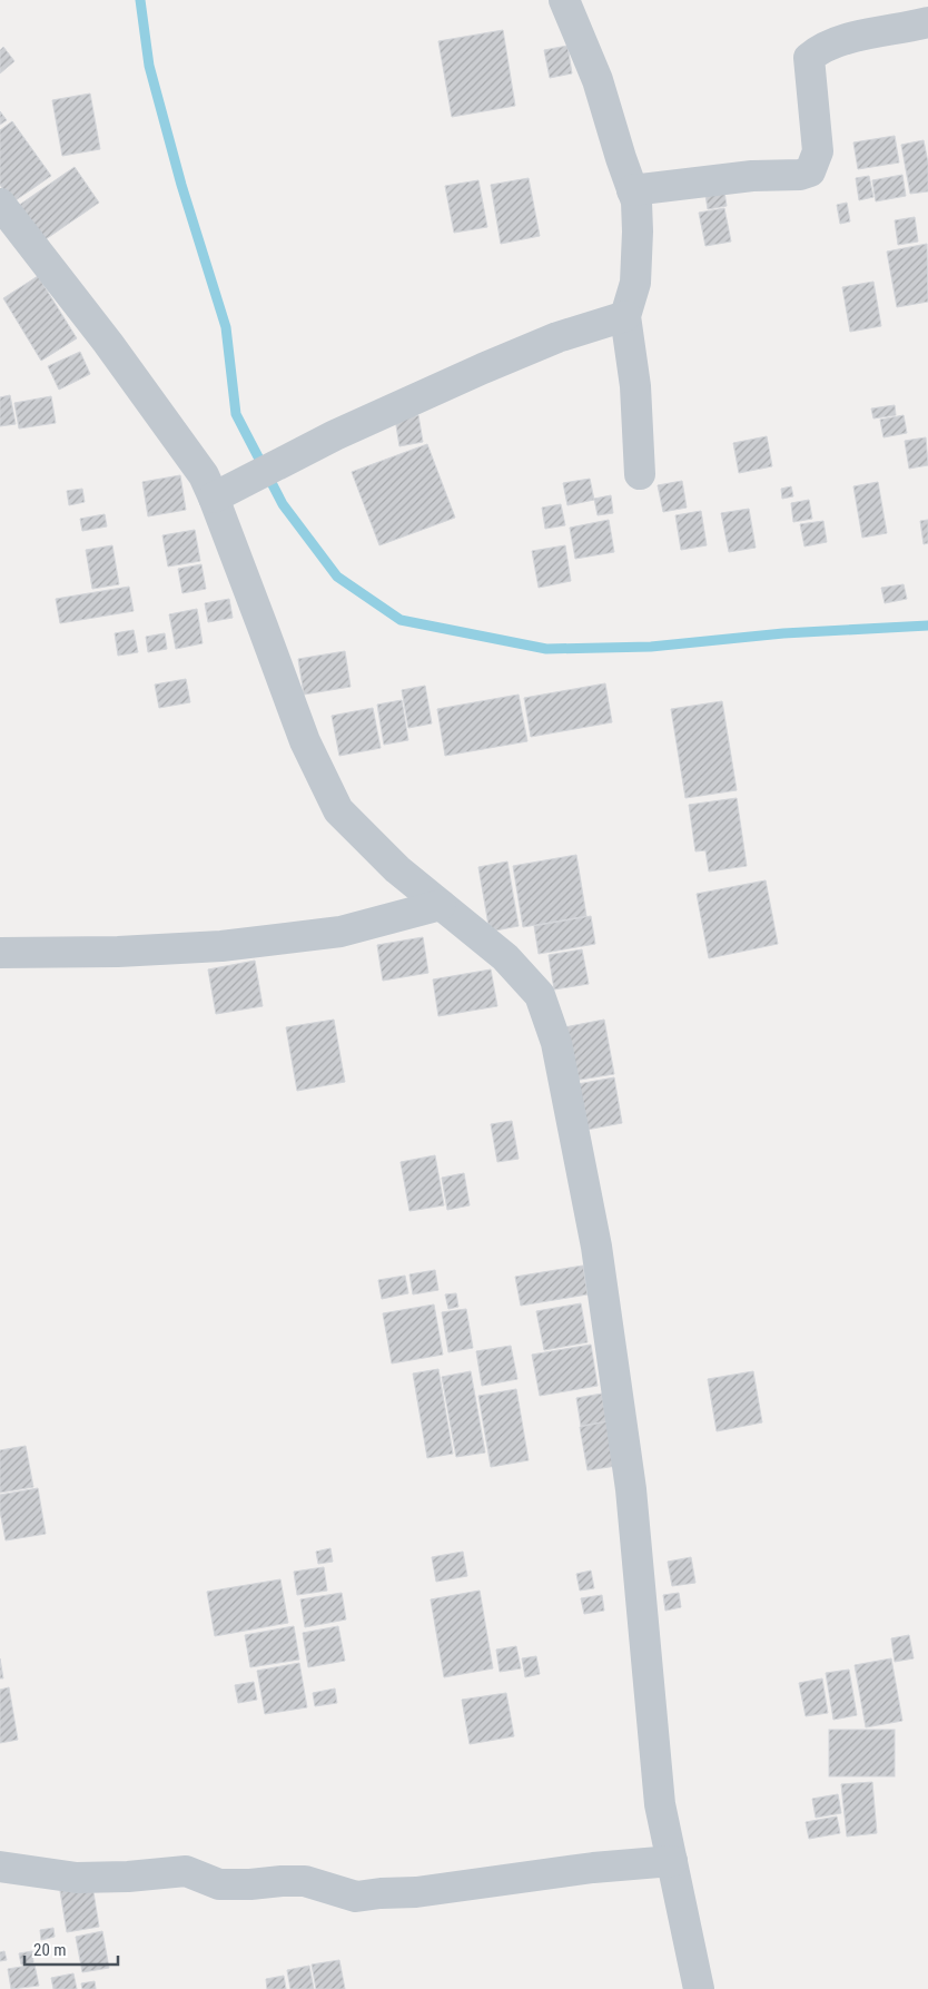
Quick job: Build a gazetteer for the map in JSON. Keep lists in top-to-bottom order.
{
  "scale_bar": "20 m"
}
